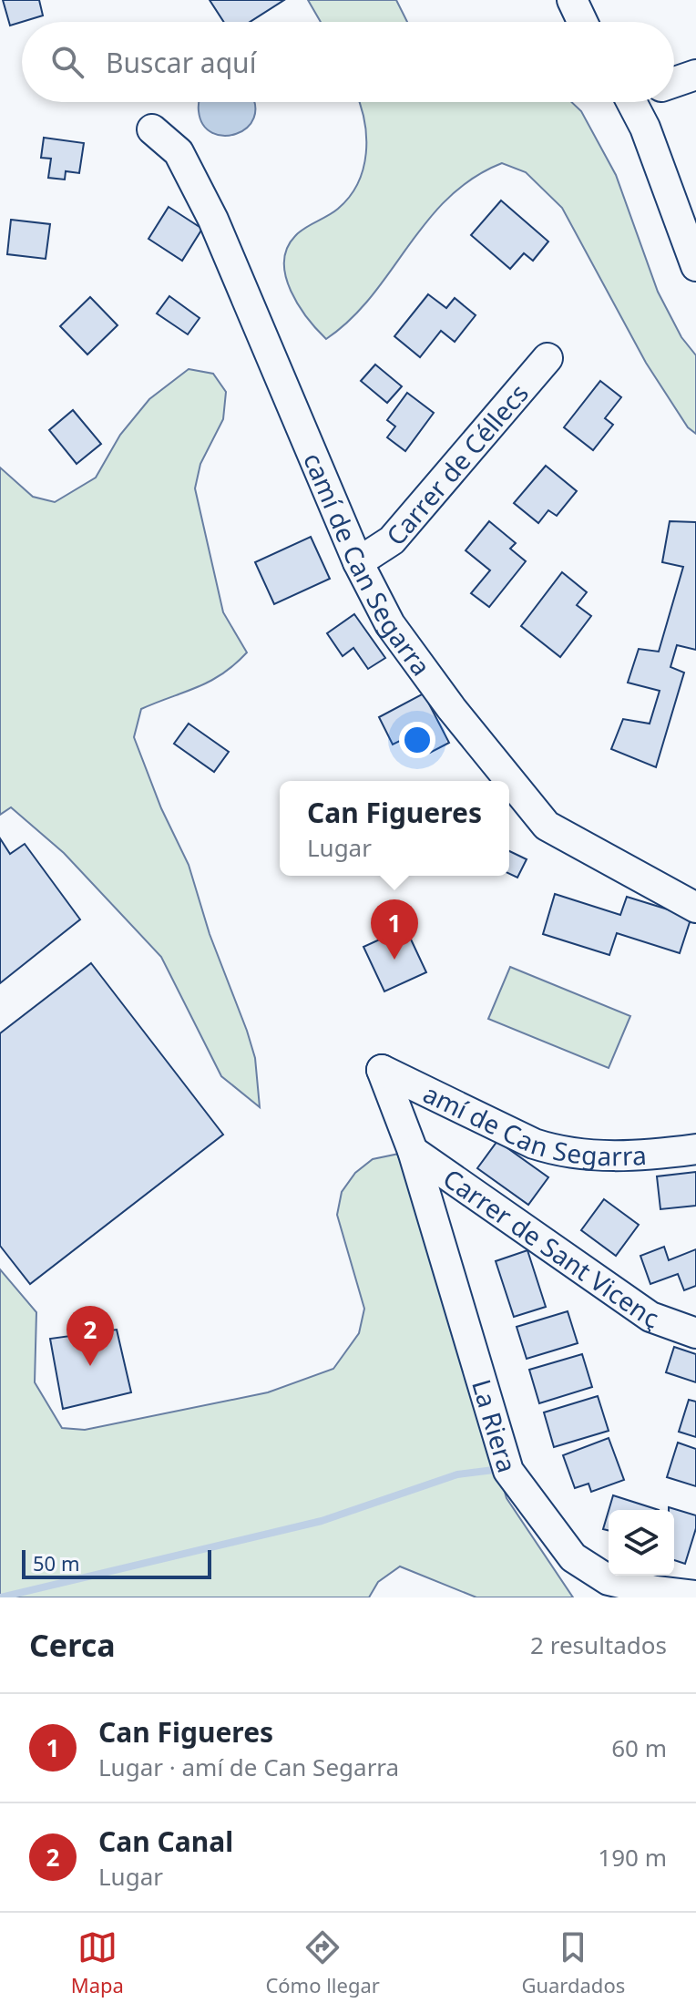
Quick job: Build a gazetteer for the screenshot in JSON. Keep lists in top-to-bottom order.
{
  "streets": {
    "street": [
      "Carrer de Céllecs",
      "camí de Can Segarra",
      "amí de Can Segarra",
      "Carrer de Sant Vicenç",
      "La Riera"
    ]
  },
  "crossings": [
    ["Carrer de Céllecs", "camí de Can Segarra"],
    ["amí de Can Segarra", "La Riera"],
    ["Carrer de Sant Vicenç", "La Riera"]
  ],
  "scale_bar": "50 m",
  "page": {
    "search": "Buscar aquí",
    "popup": ["Can Figueres", "Lugar"],
    "pins": ["1", "2"],
    "scale": "50 m",
    "heading": ["Cerca", "2 resultados"],
    "list": [
      {
        "mark": "1",
        "name": "Can Figueres",
        "note": "Lugar · amí de Can Segarra",
        "value": "60 m"
      },
      {
        "mark": "2",
        "name": "Can Canal",
        "note": "Lugar",
        "value": "190 m"
      }
    ],
    "nav": ["Mapa", "Cómo llegar", "Guardados"]
  }
}
